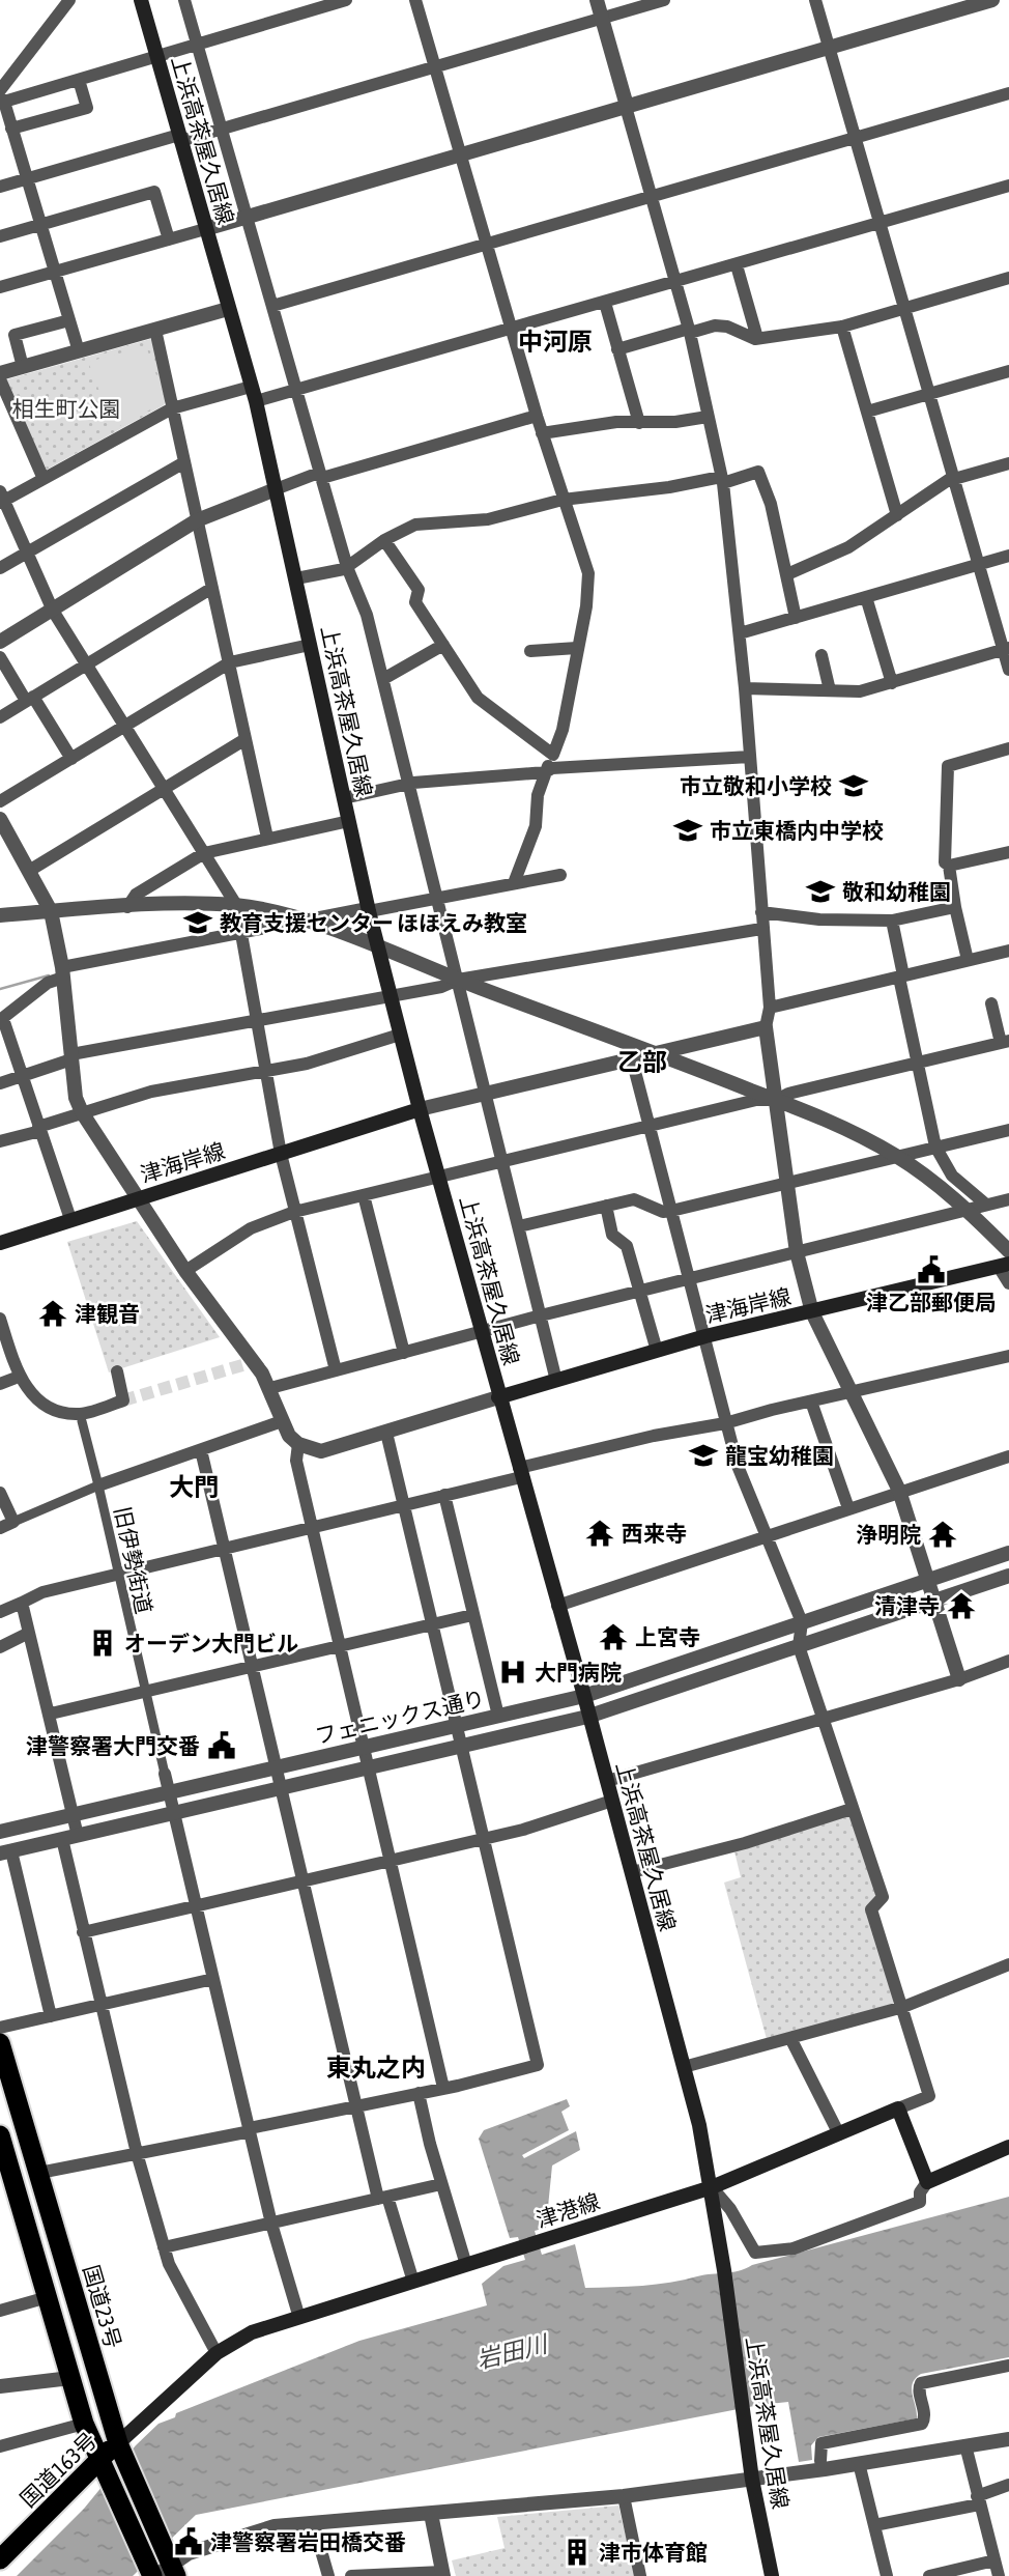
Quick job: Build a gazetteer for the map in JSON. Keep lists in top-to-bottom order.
{
  "streets": {
    "highway": ["国道23号", "国道163号"],
    "main road": ["上浜高茶屋久居線", "津海岸線", "津港線"],
    "street": ["旧伊勢街道", "フェニックス通り"]
  },
  "crossings": [
    ["上浜高茶屋久居線", "津海岸線"],
    ["上浜高茶屋久居線", "フェニックス通り"],
    ["上浜高茶屋久居線", "津港線"],
    ["津港線", "国道23号"],
    ["津港線", "国道163号"],
    ["国道23号", "国道163号"]
  ],
  "districts": [
    "中河原",
    "乙部",
    "大門",
    "東丸之内"
  ],
  "water": ["岩田川"],
  "parks": ["相生町公園"],
  "places": {
    "school or university": [
      "市立敬和小学校",
      "市立東橋内中学校",
      "敬和幼稚園",
      "教育支援センター ほほえみ教室",
      "龍宝幼稚園"
    ],
    "public building": ["津乙部郵便局", "津警察署大門交番", "津警察署岩田橋交番"],
    "temple": [
      "津観音",
      "西来寺",
      "浄明院",
      "清津寺",
      "上宮寺"
    ],
    "building": ["オーデン大門ビル", "津市体育館"],
    "hospital": ["大門病院"]
  }
}
